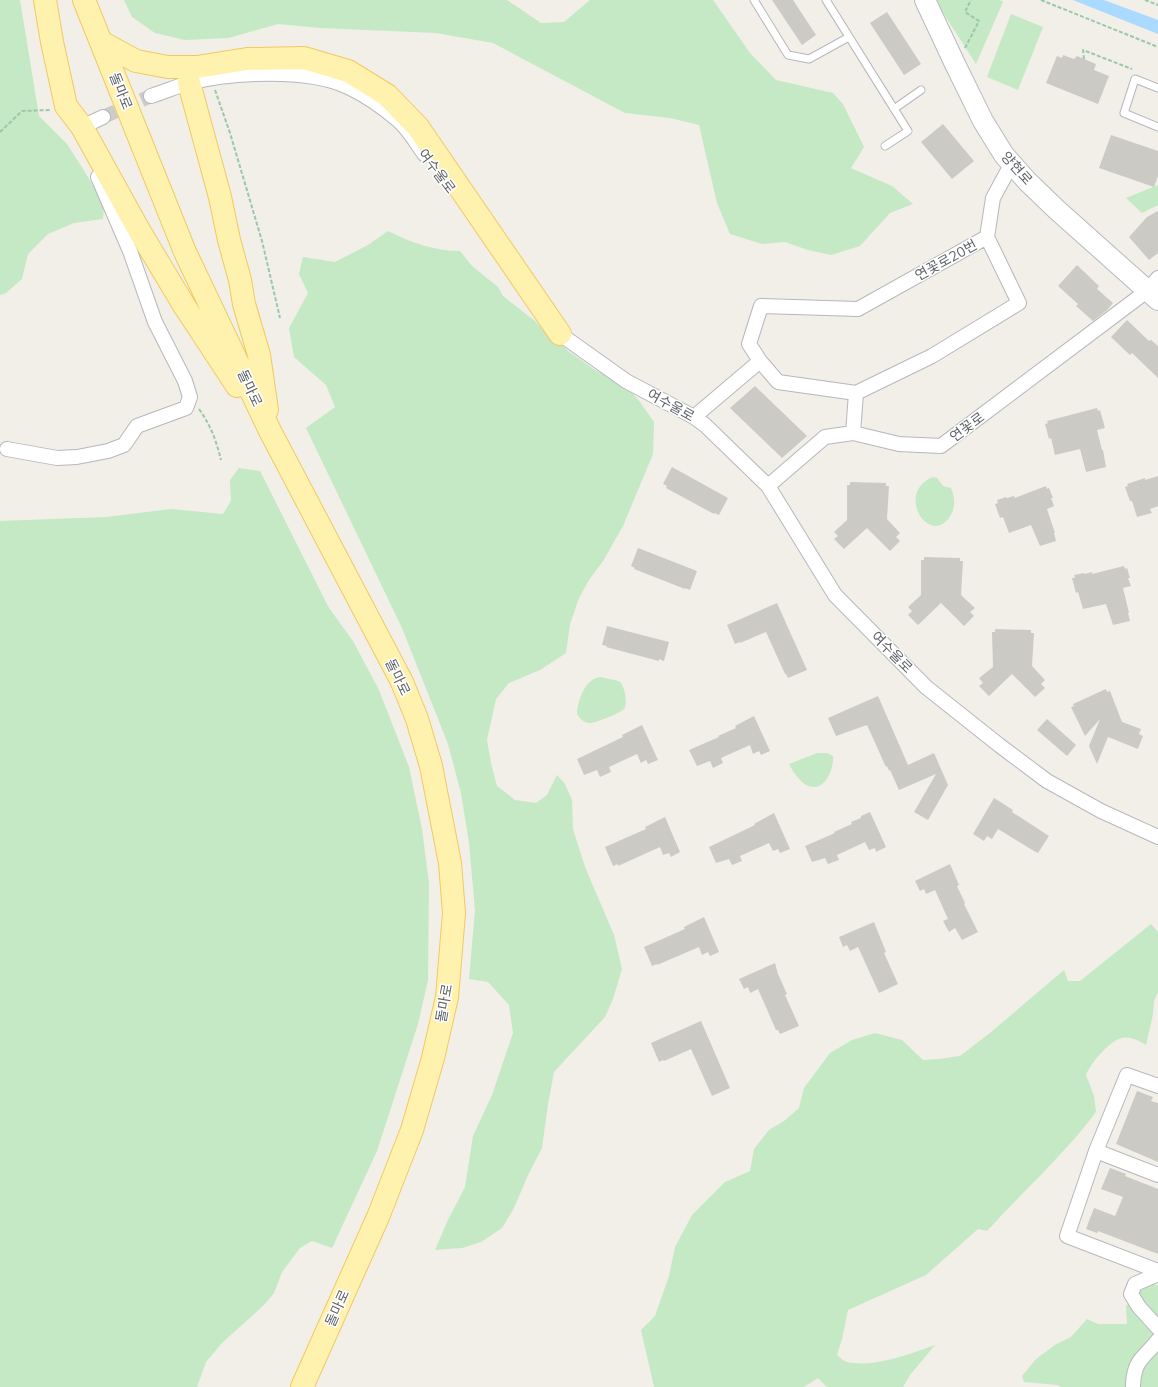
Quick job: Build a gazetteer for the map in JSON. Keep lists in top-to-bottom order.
{
  "streets": {
    "main road": ["돌마로", "양현로"],
    "street": ["여수울로", "연꽃로20번", "연꽃로"]
  },
  "crossings": [
    ["양현로", "연꽃로"],
    ["여수울로", "연꽃로"]
  ]
}
